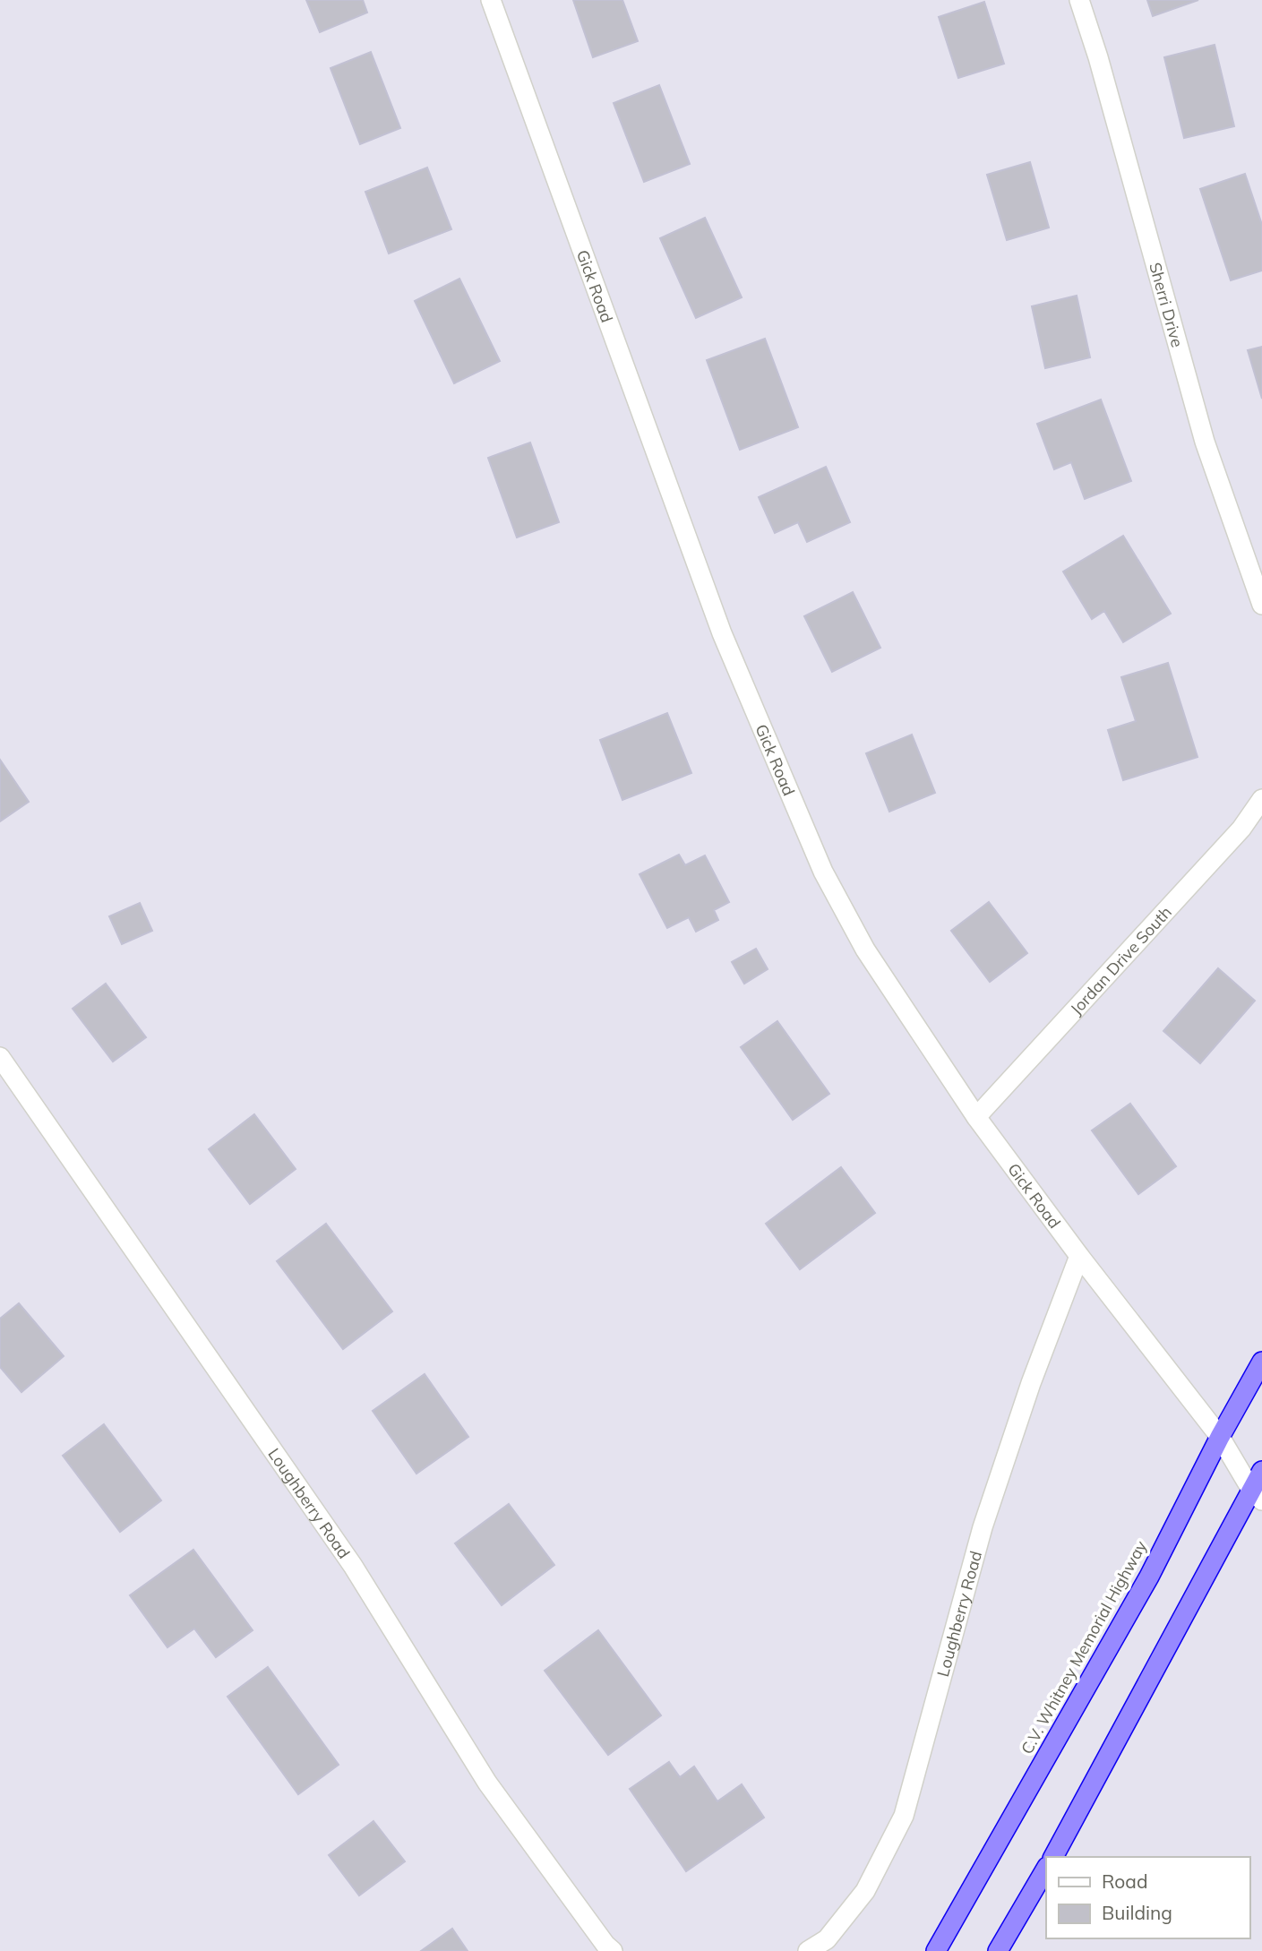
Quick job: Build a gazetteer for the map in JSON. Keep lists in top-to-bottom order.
{
  "streets": {
    "highway": ["C.V. Whitney Memorial Highway"],
    "street": [
      "Gick Road",
      "Sherri Drive",
      "Jordan Drive South",
      "Loughberry Road"
    ]
  },
  "crossings": [
    ["Gick Road", "Jordan Drive South"],
    ["Gick Road", "Loughberry Road"],
    ["Gick Road", "C.V. Whitney Memorial Highway"]
  ],
  "legend": ["Road", "Building"]
}
